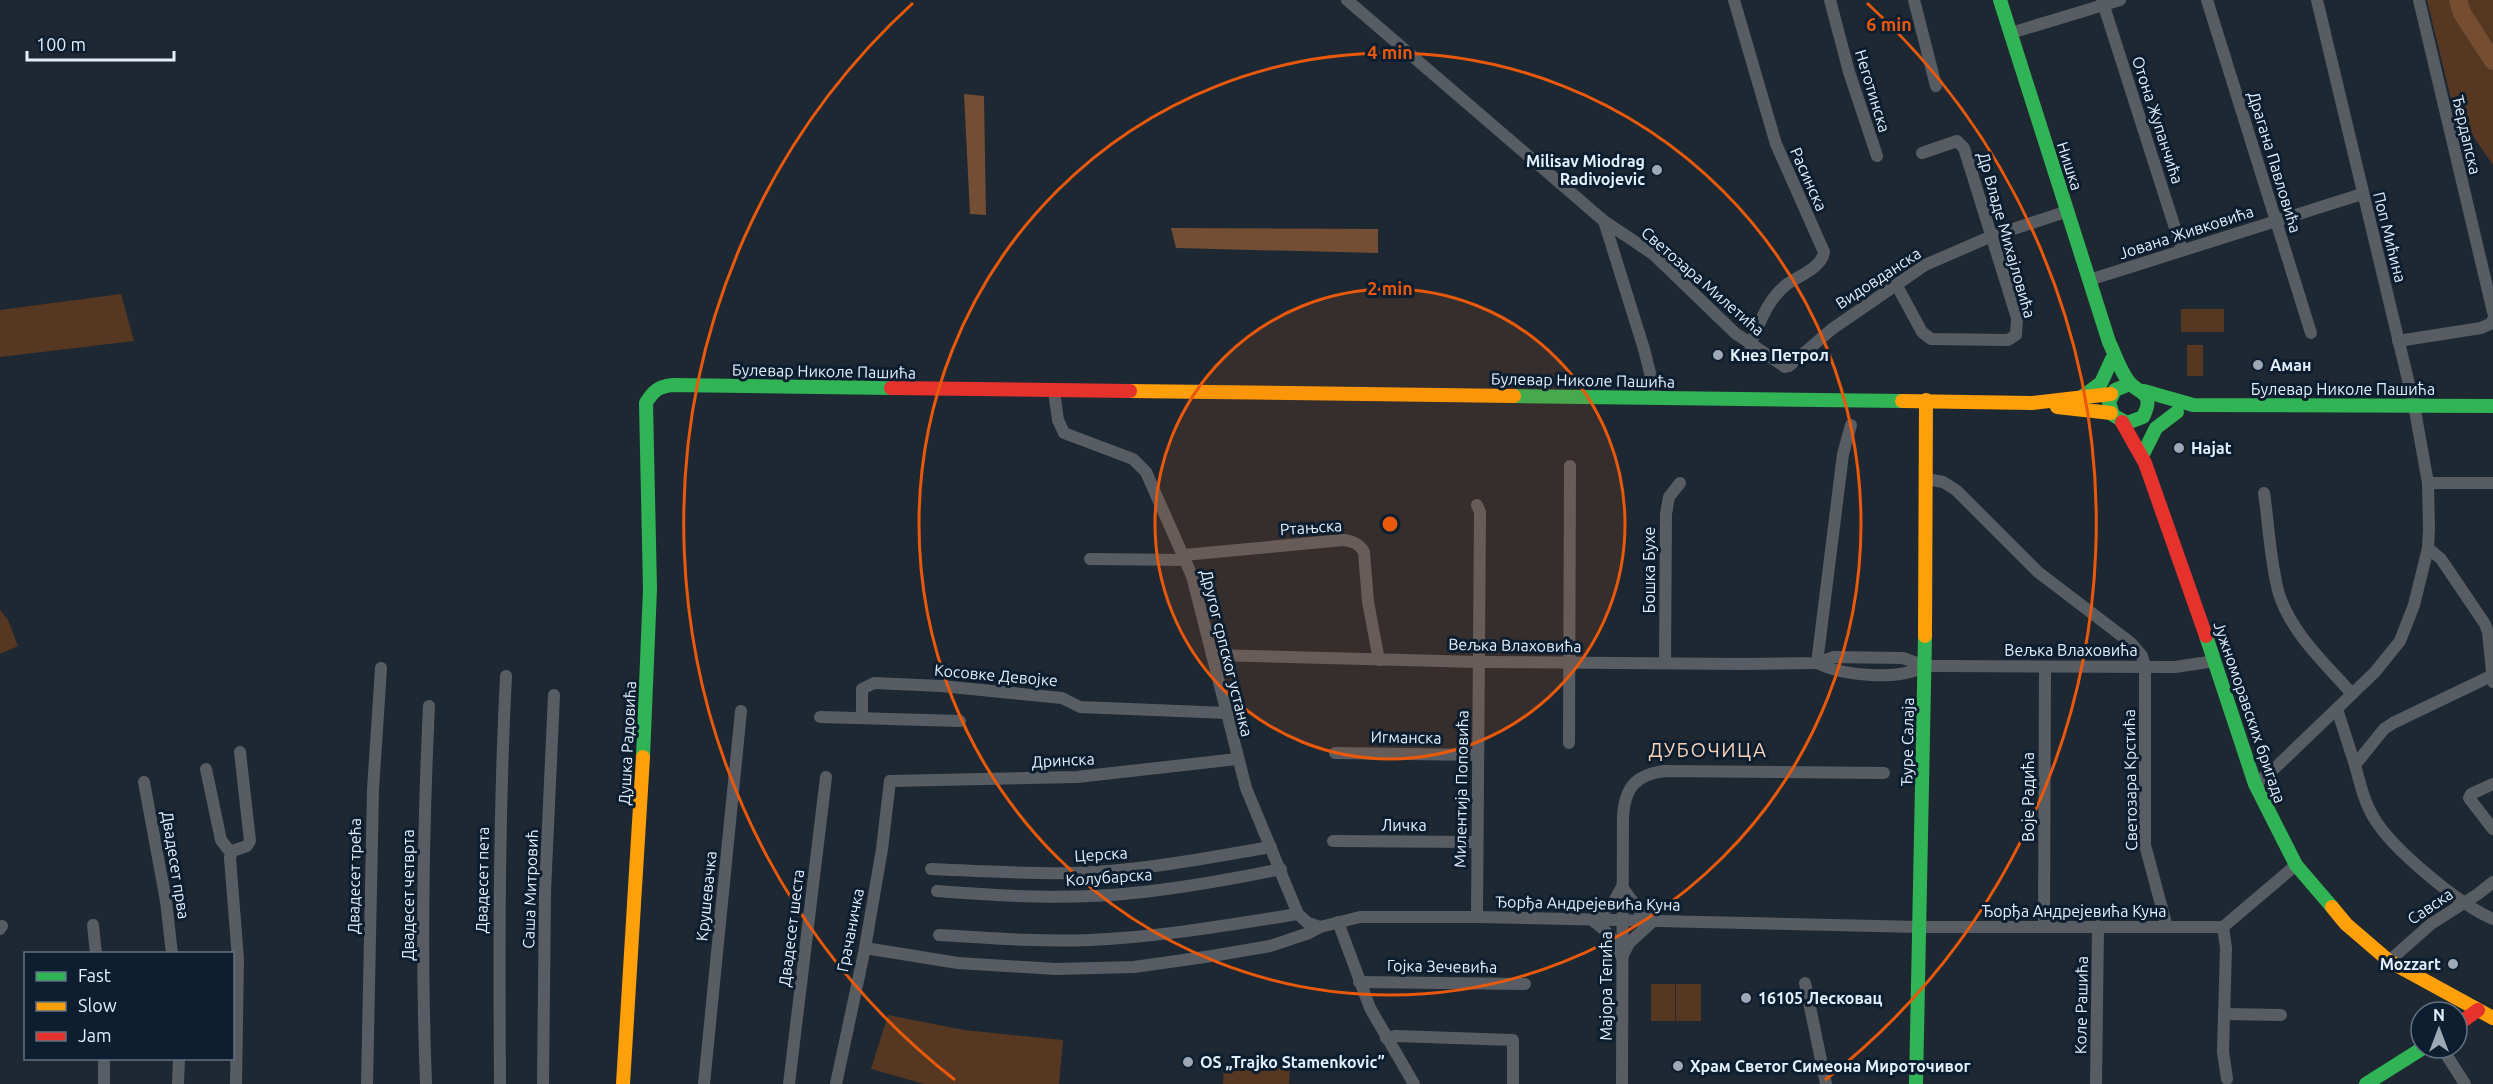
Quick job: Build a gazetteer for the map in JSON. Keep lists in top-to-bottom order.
{
  "streets": {
    "street": [
      "Неготинска",
      "Отона Жупанчића",
      "Ђердапска",
      "Драгана Павловића",
      "Нишка",
      "Расинска",
      "Јована Живковића",
      "Др Владе Михајловића",
      "Поп Мићина",
      "Видовданска",
      "Светозара Милетића",
      "Булевар Николе Пашића",
      "Ртањска",
      "Бошка Бухе",
      "Вељка Влаховића",
      "Другог српског устанка",
      "Косовке Девојке",
      "Јужноморавских бригада",
      "Игманска",
      "Ђуре Салаја",
      "Душка Радовића",
      "Дринска",
      "Светозара Крстића",
      "Милентија Поповића",
      "Воје Радића",
      "Личка",
      "Церска",
      "Двадесет прва",
      "Двадесет трећа",
      "Колубарска",
      "Двадесет пета",
      "Саша Митровић",
      "Двадесет четврта",
      "Крушевачка",
      "Ђорђа Андрејевића Куна",
      "Савска",
      "Двадесет шеста",
      "Грачаничка",
      "Гојка Зечевића",
      "Мајора Тепића",
      "Коле Рашића"
    ]
  },
  "crossings": [
    ["Отона Жупанчића", "Јована Живковића"],
    ["Драгана Павловића", "Јована Живковића"],
    ["Нишка", "Јована Живковића"],
    ["Нишка", "Видовданска"],
    ["Расинска", "Светозара Милетића"],
    ["Јована Живковића", "Поп Мићина"],
    ["Др Владе Михајловића", "Видовданска"],
    ["Поп Мићина", "Булевар Николе Пашића"],
    ["Поп Мићина", "Јужноморавских бригада"],
    ["Видовданска", "Светозара Милетића"],
    ["Булевар Николе Пашића", "Другог српског устанка"],
    ["Булевар Николе Пашића", "Јужноморавских бригада"],
    ["Булевар Николе Пашића", "Ђуре Салаја"],
    ["Булевар Николе Пашића", "Душка Радовића"],
    ["Ртањска", "Вељка Влаховића"],
    ["Ртањска", "Другог српског устанка"],
    ["Бошка Бухе", "Вељка Влаховића"],
    ["Вељка Влаховића", "Другог српског устанка"],
    ["Вељка Влаховића", "Јужноморавских бригада"],
    ["Вељка Влаховића", "Ђуре Салаја"],
    ["Вељка Влаховића", "Светозара Крстића"],
    ["Вељка Влаховића", "Милентија Поповића"],
    ["Вељка Влаховића", "Воје Радића"],
    ["Другог српског устанка", "Косовке Девојке"],
    ["Другог српског устанка", "Дринска"],
    ["Другог српског устанка", "Церска"],
    ["Другог српског устанка", "Колубарска"],
    ["Јужноморавских бригада", "Савска"],
    ["Игманска", "Милентија Поповића"],
    ["Ђуре Салаја", "Ђорђа Андрејевића Куна"],
    ["Дринска", "Грачаничка"],
    ["Светозара Крстића", "Ђорђа Андрејевића Куна"],
    ["Милентија Поповића", "Личка"],
    ["Милентија Поповића", "Ђорђа Андрејевића Куна"],
    ["Воје Радића", "Ђорђа Андрејевића Куна"],
    ["Ђорђа Андрејевића Куна", "Грачаничка"],
    ["Ђорђа Андрејевића Куна", "Мајора Тепића"],
    ["Ђорђа Андрејевића Куна", "Коле Рашића"]
  ],
  "districts": ["ДУБОЧИЦА"],
  "places": [
    "Milisav Miodrag Radivojevic",
    "Кнез Петрол",
    "Аман",
    "Hajat",
    "Mozzart",
    "16105 Лесковац",
    "OS „Trajko Stamenkovic”",
    "Храм Светог Симеона Мироточивог"
  ],
  "legend": ["Fast", "Slow", "Jam"],
  "scale_bar": "100 m",
  "north": "top",
  "rings": ["6 min", "4 min", "2 min"]
}
